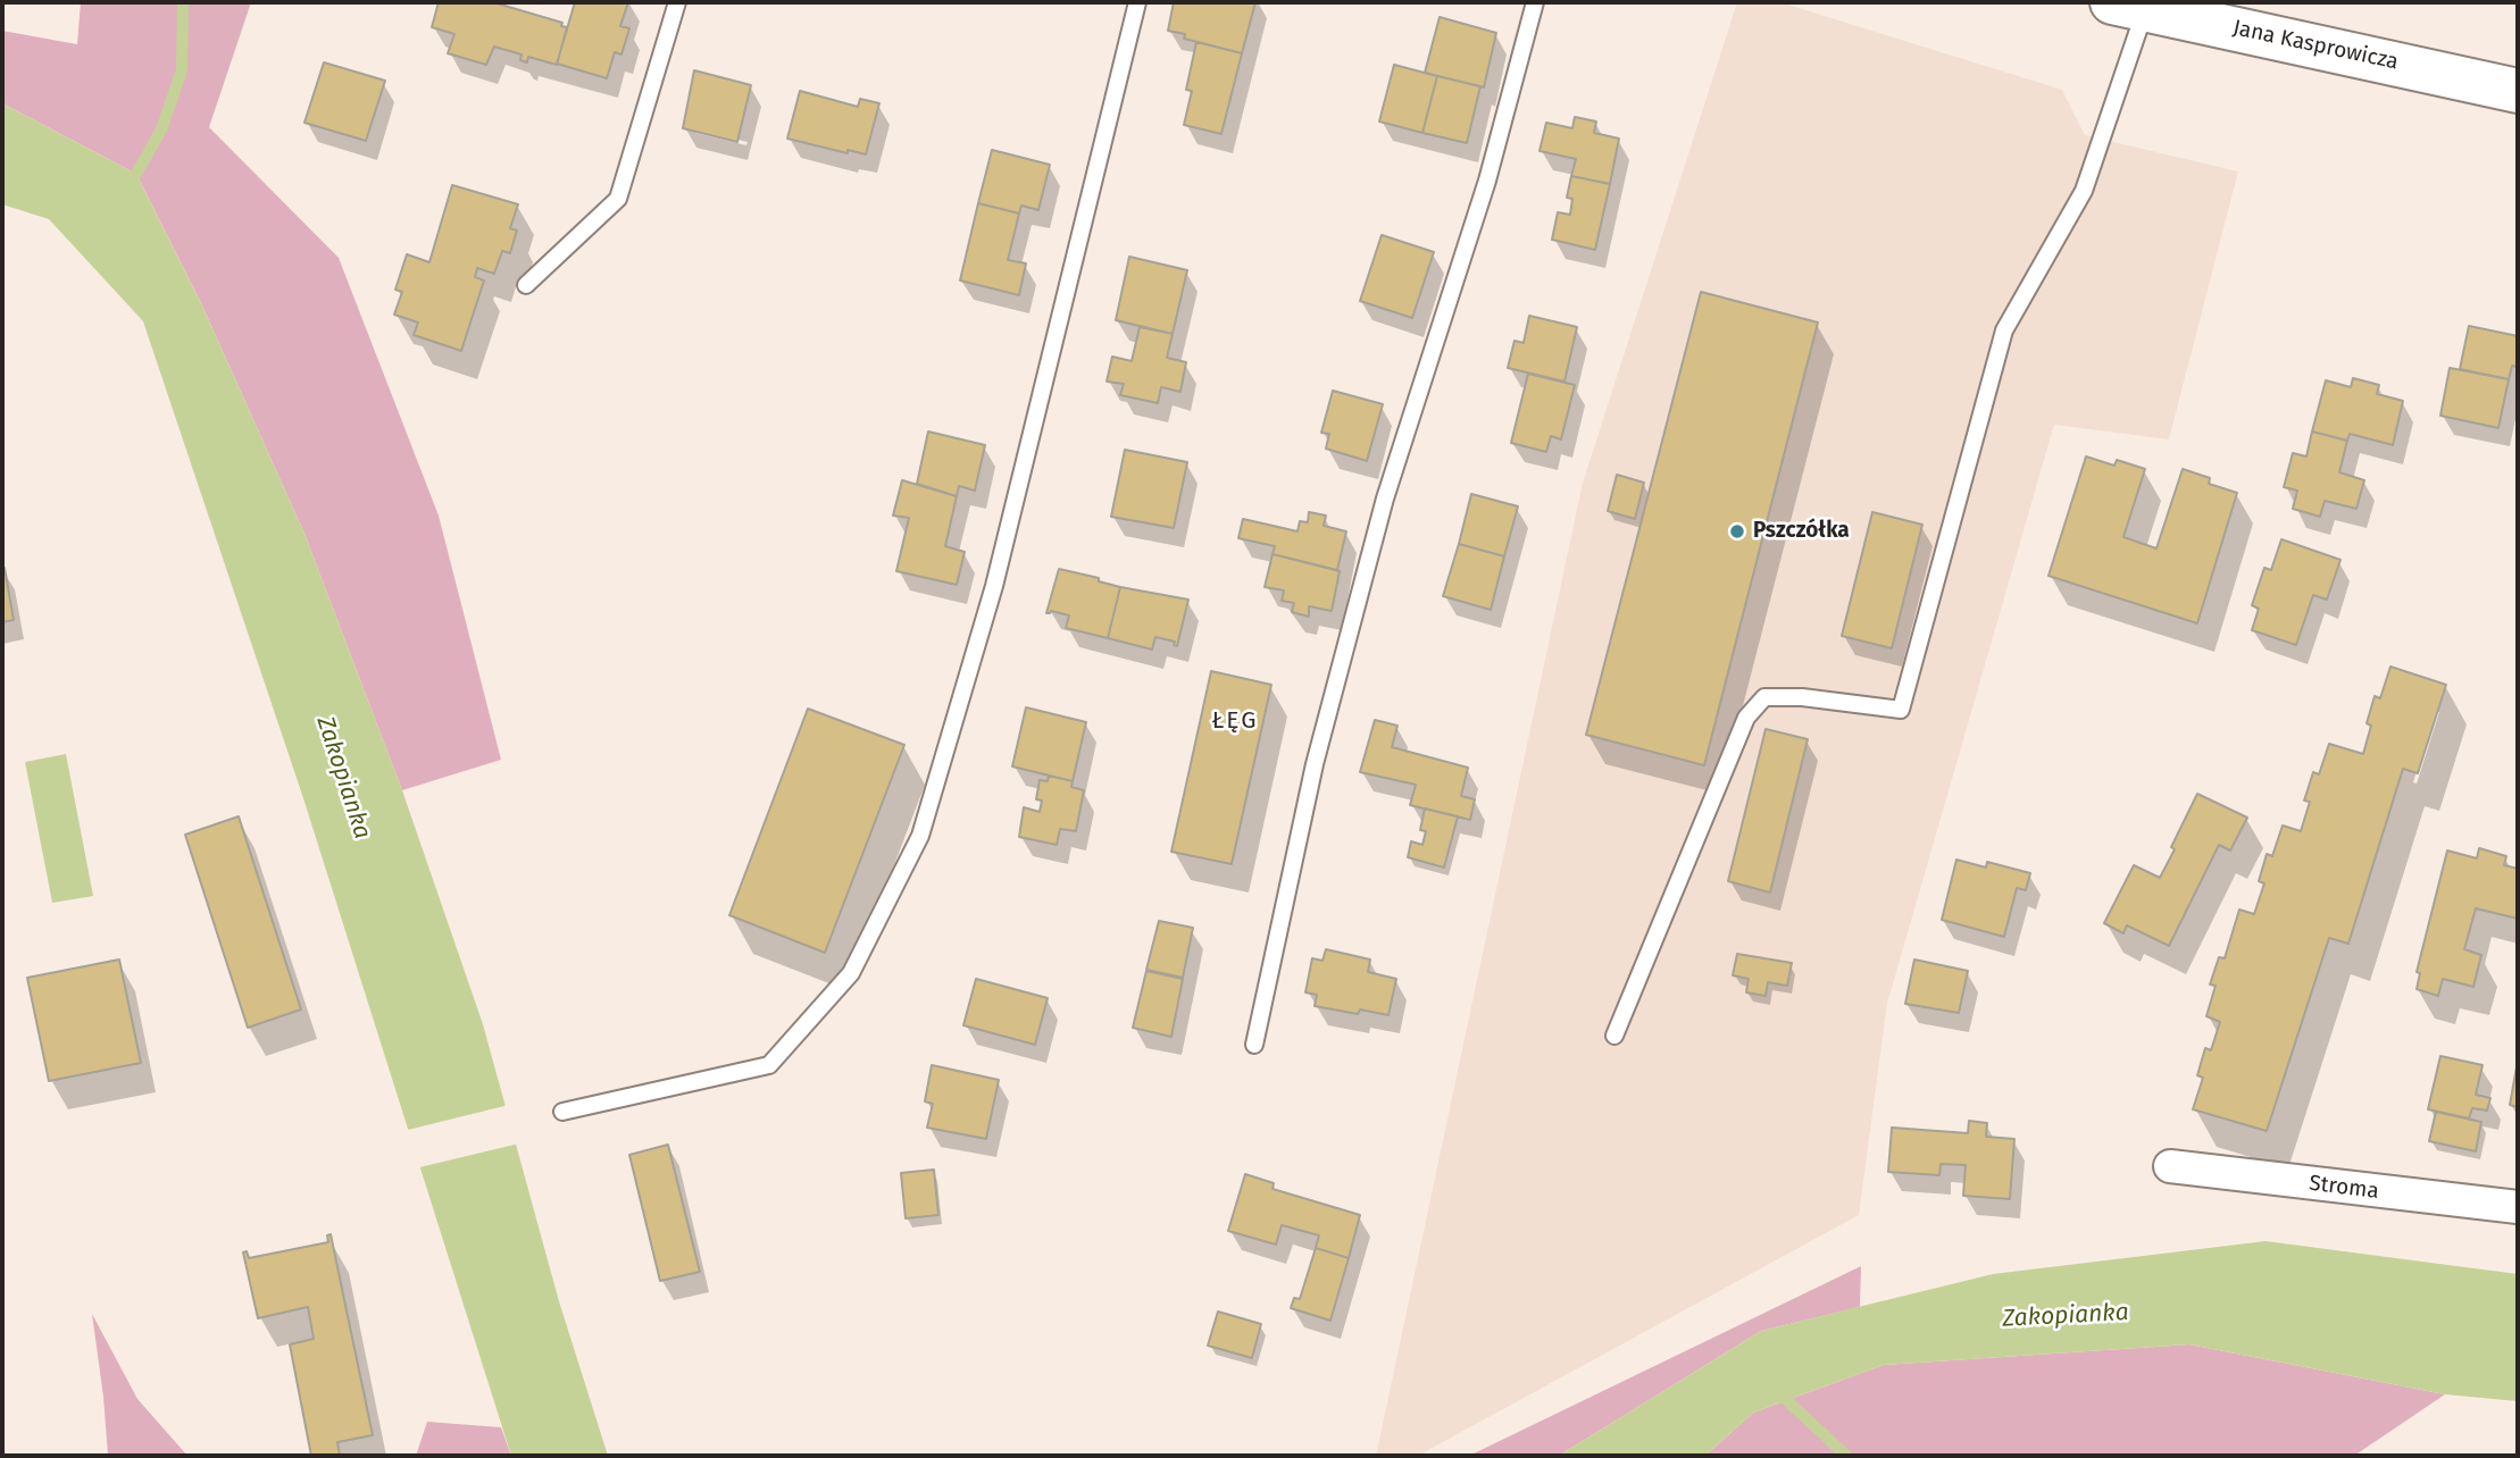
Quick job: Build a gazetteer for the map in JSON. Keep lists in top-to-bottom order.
{
  "streets": {
    "main road": ["Jana Kasprowicza"],
    "street": ["Stroma"]
  },
  "districts": ["ŁĘG"],
  "water": ["Zakopianka"],
  "places": ["Pszczółka"]
}
